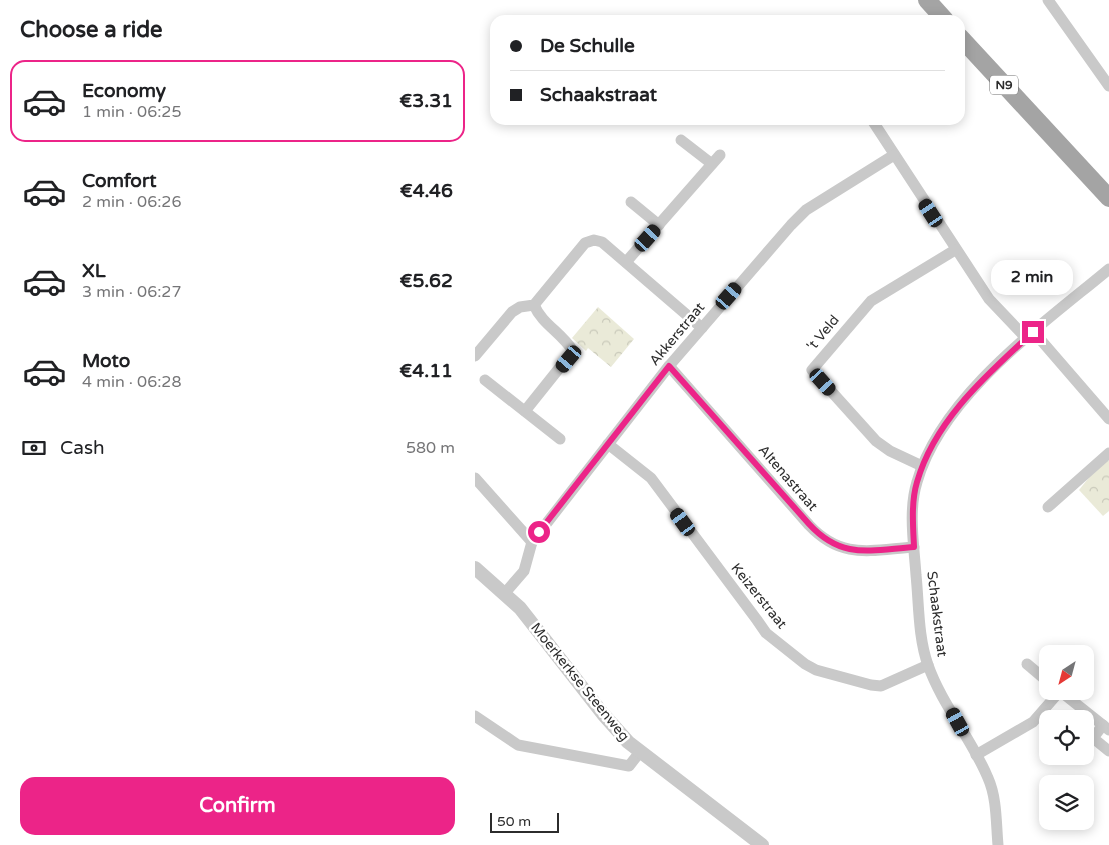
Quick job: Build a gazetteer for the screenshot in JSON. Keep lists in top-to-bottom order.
{
  "streets": {
    "main road": ["N9"],
    "street": [
      "'t Veld",
      "Akkerstraat",
      "Altenastraat",
      "Keizerstraat",
      "Schaakstraat",
      "Moerkerkse Steenweg"
    ]
  },
  "crossings": [
    ["'t Veld", "Schaakstraat"],
    ["Akkerstraat", "Altenastraat"],
    ["Akkerstraat", "Keizerstraat"],
    ["Altenastraat", "Schaakstraat"],
    ["Keizerstraat", "Schaakstraat"]
  ],
  "scale_bar": "50 m",
  "north": "bottom left",
  "page": {
    "heading": "Choose a ride",
    "banner": ["De Schulle", "Schaakstraat"],
    "list": [
      {
        "name": "Economy",
        "note": "1 min · 06:25",
        "value": "€3.31"
      },
      {
        "name": "Comfort",
        "note": "2 min · 06:26",
        "value": "€4.46"
      },
      {
        "name": "XL",
        "note": "3 min · 06:27",
        "value": "€5.62"
      },
      {
        "name": "Moto",
        "note": "4 min · 06:28",
        "value": "€4.11"
      }
    ],
    "bubble": "2 min",
    "pay": ["Cash", "580 m"],
    "buttons": "Confirm",
    "scale": "50 m"
  }
}
